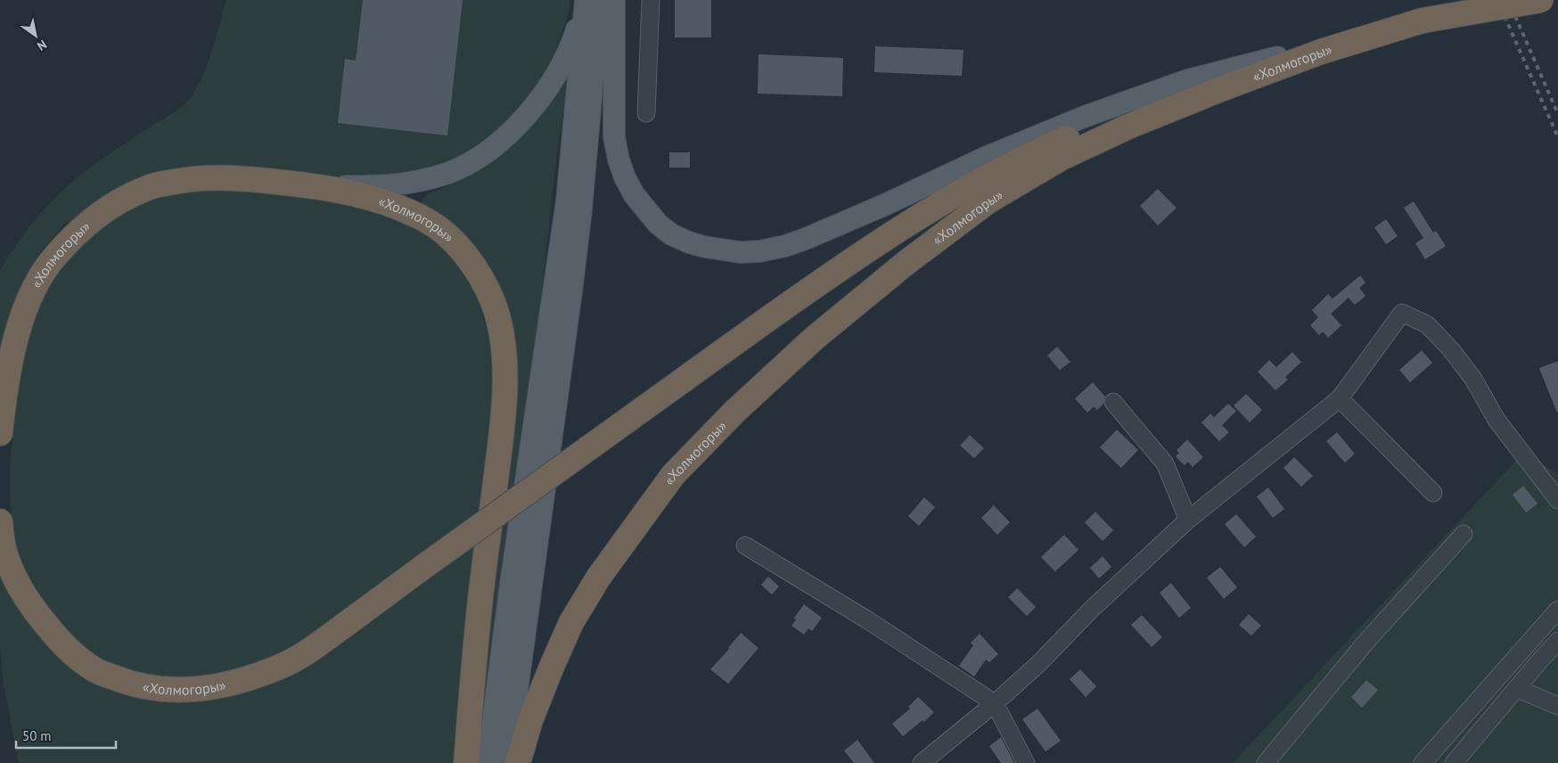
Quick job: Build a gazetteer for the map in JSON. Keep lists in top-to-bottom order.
{
  "streets": {
    "highway": ["«Холмогоры»"]
  },
  "scale_bar": "50 m",
  "north": "bottom right"
}
